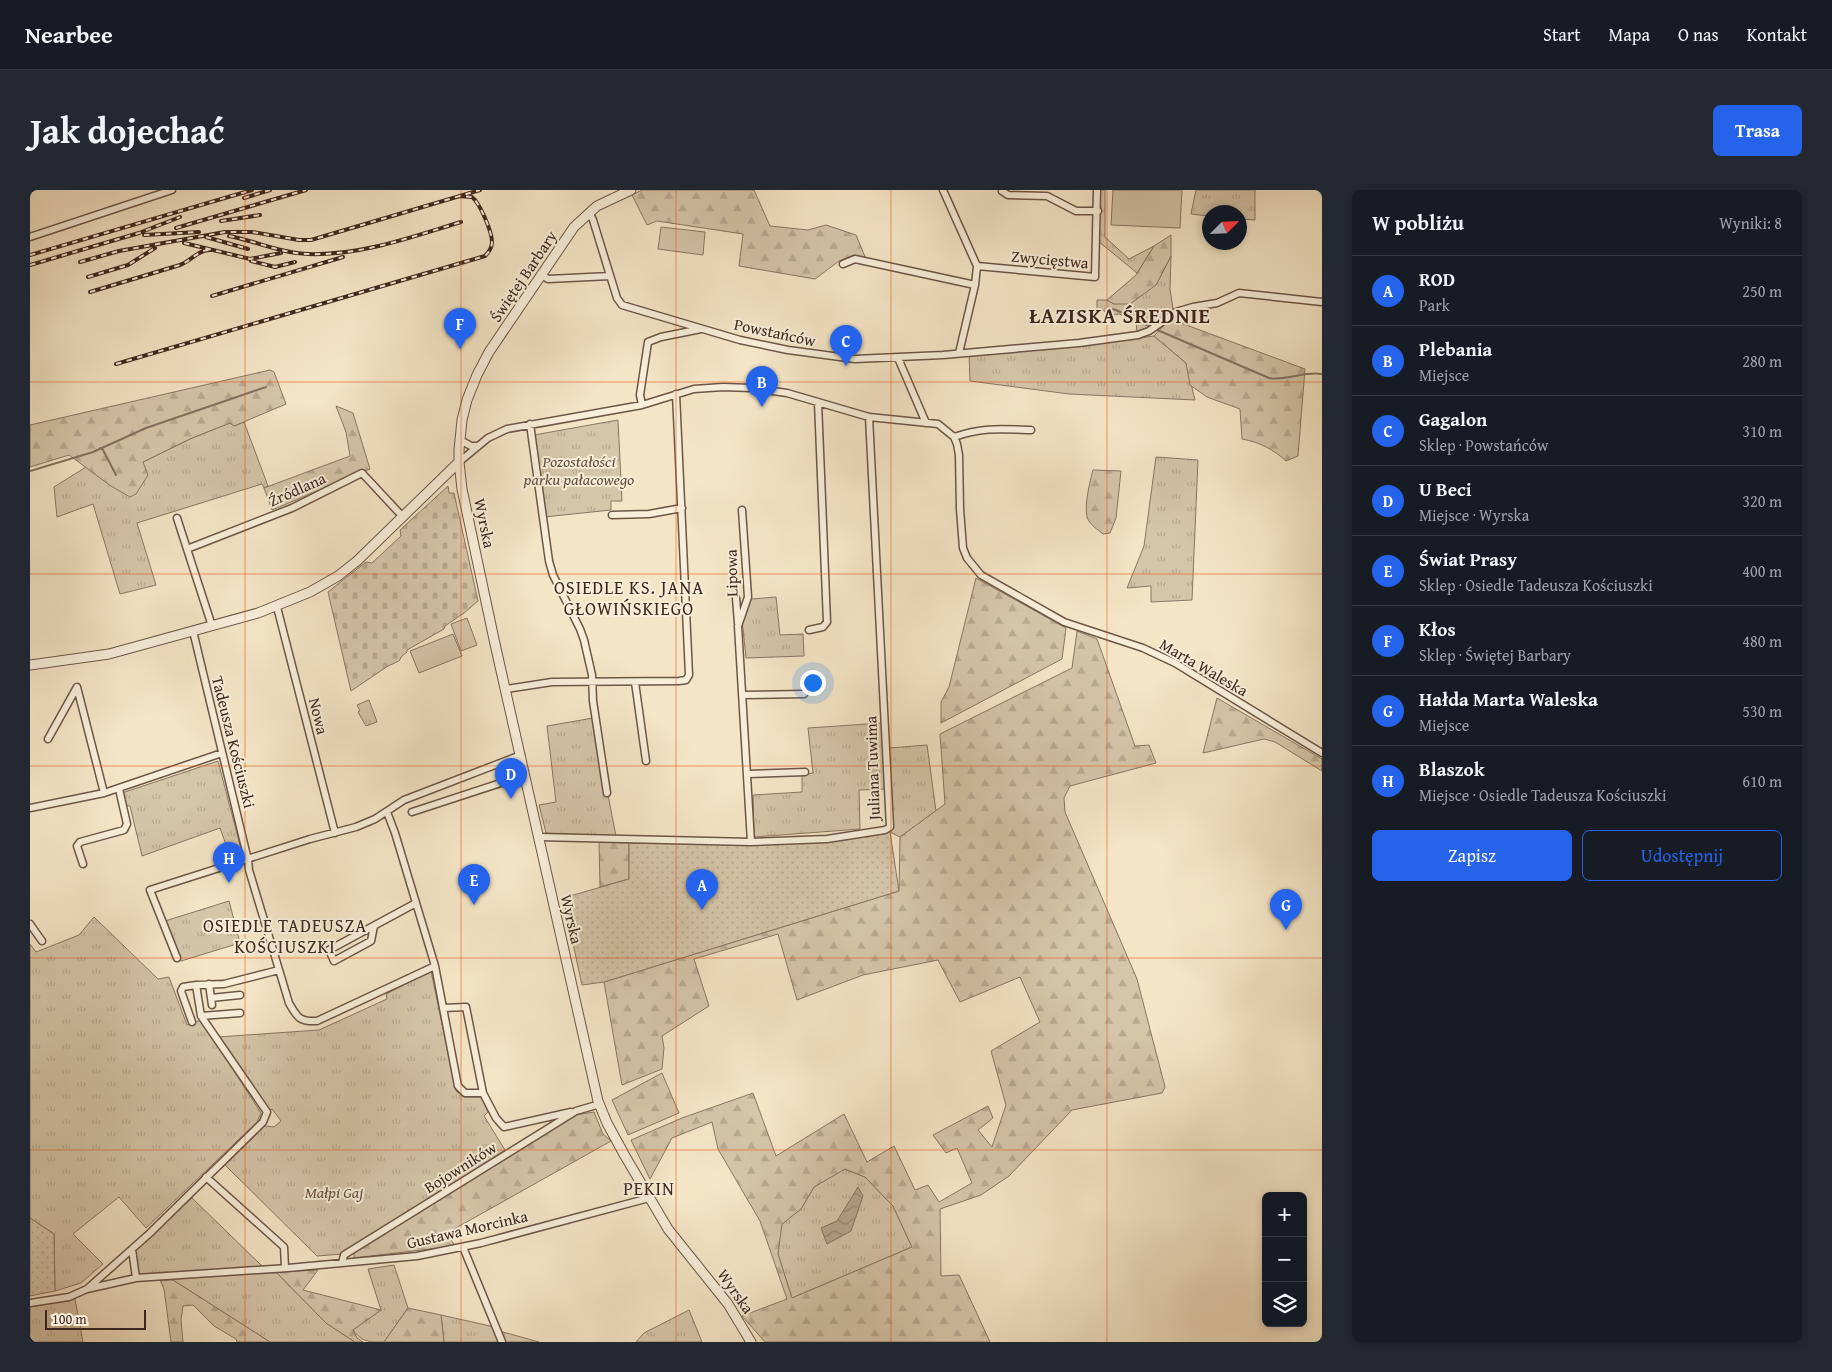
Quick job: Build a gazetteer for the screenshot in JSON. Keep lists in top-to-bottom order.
{
  "streets": {
    "street": [
      "Zwycięstwa",
      "Świętej Barbary",
      "Powstańców",
      "Źródlana",
      "Wyrska",
      "Lipowa",
      "Marta Waleska",
      "Nowa",
      "Tadeusza Kościuszki",
      "Juliana Tuwima",
      "Bojowników",
      "Gustawa Morcinka"
    ]
  },
  "crossings": [
    ["Świętej Barbary", "Powstańców"],
    ["Świętej Barbary", "Wyrska"],
    ["Wyrska", "Juliana Tuwima"],
    ["Wyrska", "Bojowników"],
    ["Wyrska", "Gustawa Morcinka"],
    ["Lipowa", "Juliana Tuwima"],
    ["Bojowników", "Gustawa Morcinka"]
  ],
  "districts": [
    "ŁAZISKA ŚREDNIE",
    "OSIEDLE KS. JANA GŁOWIŃSKIEGO",
    "OSIEDLE TADEUSZA KOŚCIUSZKI",
    "PEKIN"
  ],
  "parks": ["Pozostałości parku pałacowego", "Małpi Gaj"],
  "scale_bar": "100 m",
  "north": "top right",
  "page": {
    "header": "Nearbee",
    "nav": [
      "Start",
      "Mapa",
      "O nas",
      "Kontakt"
    ],
    "title": "Jak dojechać",
    "buttons": [
      "Trasa",
      ["Zapisz", "Udostępnij"]
    ],
    "heading": ["W pobliżu", "Wyniki: 8"],
    "list": [
      {
        "mark": "A",
        "name": "ROD",
        "note": "Park",
        "value": "250 m"
      },
      {
        "mark": "B",
        "name": "Plebania",
        "note": "Miejsce",
        "value": "280 m"
      },
      {
        "mark": "C",
        "name": "Gagalon",
        "note": "Sklep · Powstańców",
        "value": "310 m"
      },
      {
        "mark": "D",
        "name": "U Beci",
        "note": "Miejsce · Wyrska",
        "value": "320 m"
      },
      {
        "mark": "E",
        "name": "Świat Prasy",
        "note": "Sklep · Osiedle Tadeusza Kościuszki",
        "value": "400 m"
      },
      {
        "mark": "F",
        "name": "Kłos",
        "note": "Sklep · Świętej Barbary",
        "value": "480 m"
      },
      {
        "mark": "G",
        "name": "Hałda Marta Waleska",
        "note": "Miejsce",
        "value": "530 m"
      },
      {
        "mark": "H",
        "name": "Blaszok",
        "note": "Miejsce · Osiedle Tadeusza Kościuszki",
        "value": "610 m"
      }
    ],
    "pins": [
      "F",
      "C",
      "B",
      "D",
      "H",
      "E",
      "A",
      "G"
    ],
    "map_buttons": ["+", "−"],
    "scale": "100 m"
  }
}
